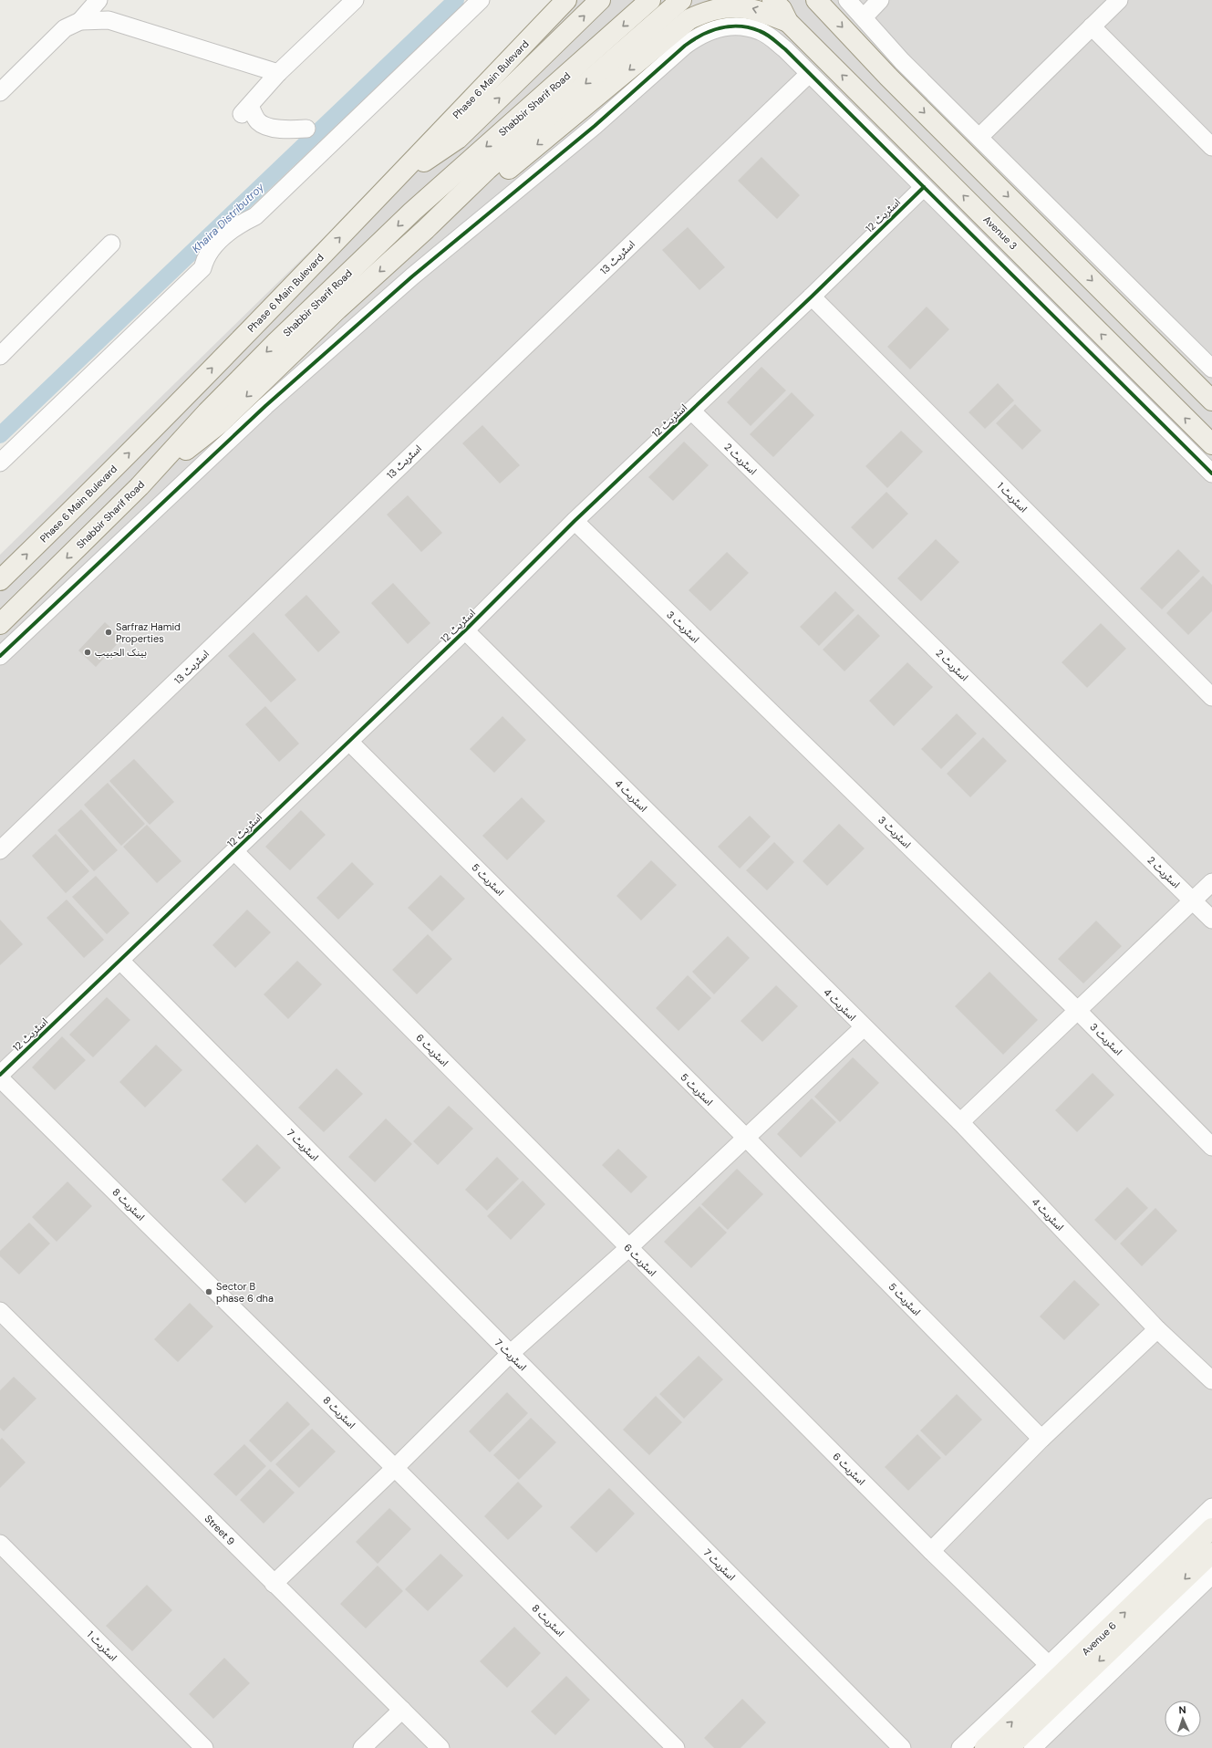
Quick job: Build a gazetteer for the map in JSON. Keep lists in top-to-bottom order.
{
  "streets": {
    "main road": [
      "Phase 6 Main Bulevard",
      "Shabbir Sharif Road",
      "Avenue 3",
      "Avenue 6"
    ],
    "street": [
      "اسٹریٹ 12",
      "اسٹریٹ 13",
      "اسٹریٹ 2",
      "اسٹریٹ 1",
      "اسٹریٹ 3",
      "اسٹریٹ 4",
      "اسٹریٹ 5",
      "اسٹریٹ 6",
      "اسٹریٹ 7",
      "اسٹریٹ 8",
      "Street 9"
    ]
  },
  "crossings": [
    ["اسٹریٹ 12", "اسٹریٹ 2"],
    ["اسٹریٹ 12", "اسٹریٹ 1"],
    ["اسٹریٹ 12", "اسٹریٹ 3"],
    ["اسٹریٹ 12", "اسٹریٹ 4"],
    ["اسٹریٹ 12", "اسٹریٹ 5"],
    ["اسٹریٹ 12", "اسٹریٹ 6"],
    ["اسٹریٹ 12", "اسٹریٹ 7"]
  ],
  "water": ["Khaira Distributroy"],
  "places": ["Sarfraz Hamid Properties", "بينک الحبيب", "Sector B phase 6 dha"],
  "north": "top"
}
